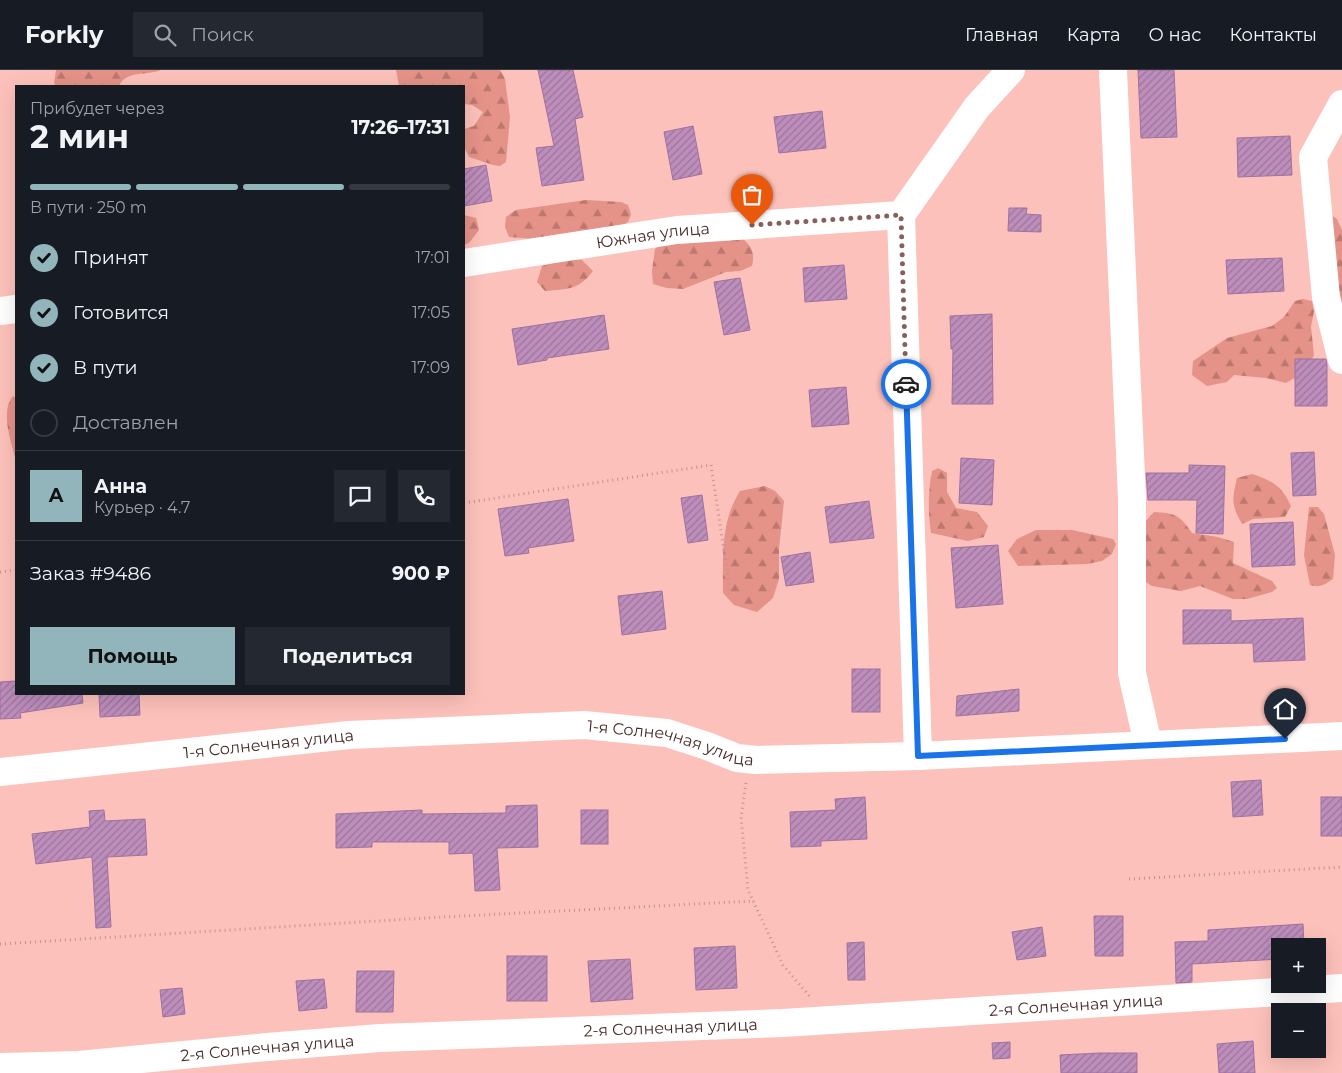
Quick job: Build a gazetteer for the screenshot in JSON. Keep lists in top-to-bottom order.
{
  "streets": {
    "street": ["Южная улица", "1-я Солнечная улица", "2-я Солнечная улица"]
  },
  "page": {
    "header": "Forkly",
    "search": "Поиск",
    "nav": [
      "Главная",
      "Карта",
      "О нас",
      "Контакты"
    ],
    "heading": ["2 мин", "Прибудет через", "17:26–17:31"],
    "panel": [
      "Анна",
      "Курьер · 4.7",
      "Заказ #9486",
      "900 ₽"
    ],
    "bar": "В пути · 250 m",
    "list": [
      ["Принят", "17:01"],
      ["Готовится", "17:05"],
      ["В пути", "17:09"],
      "Доставлен"
    ],
    "round": "А",
    "buttons": ["Помощь", "Поделиться"],
    "map_buttons": ["+", "−"]
  }
}
